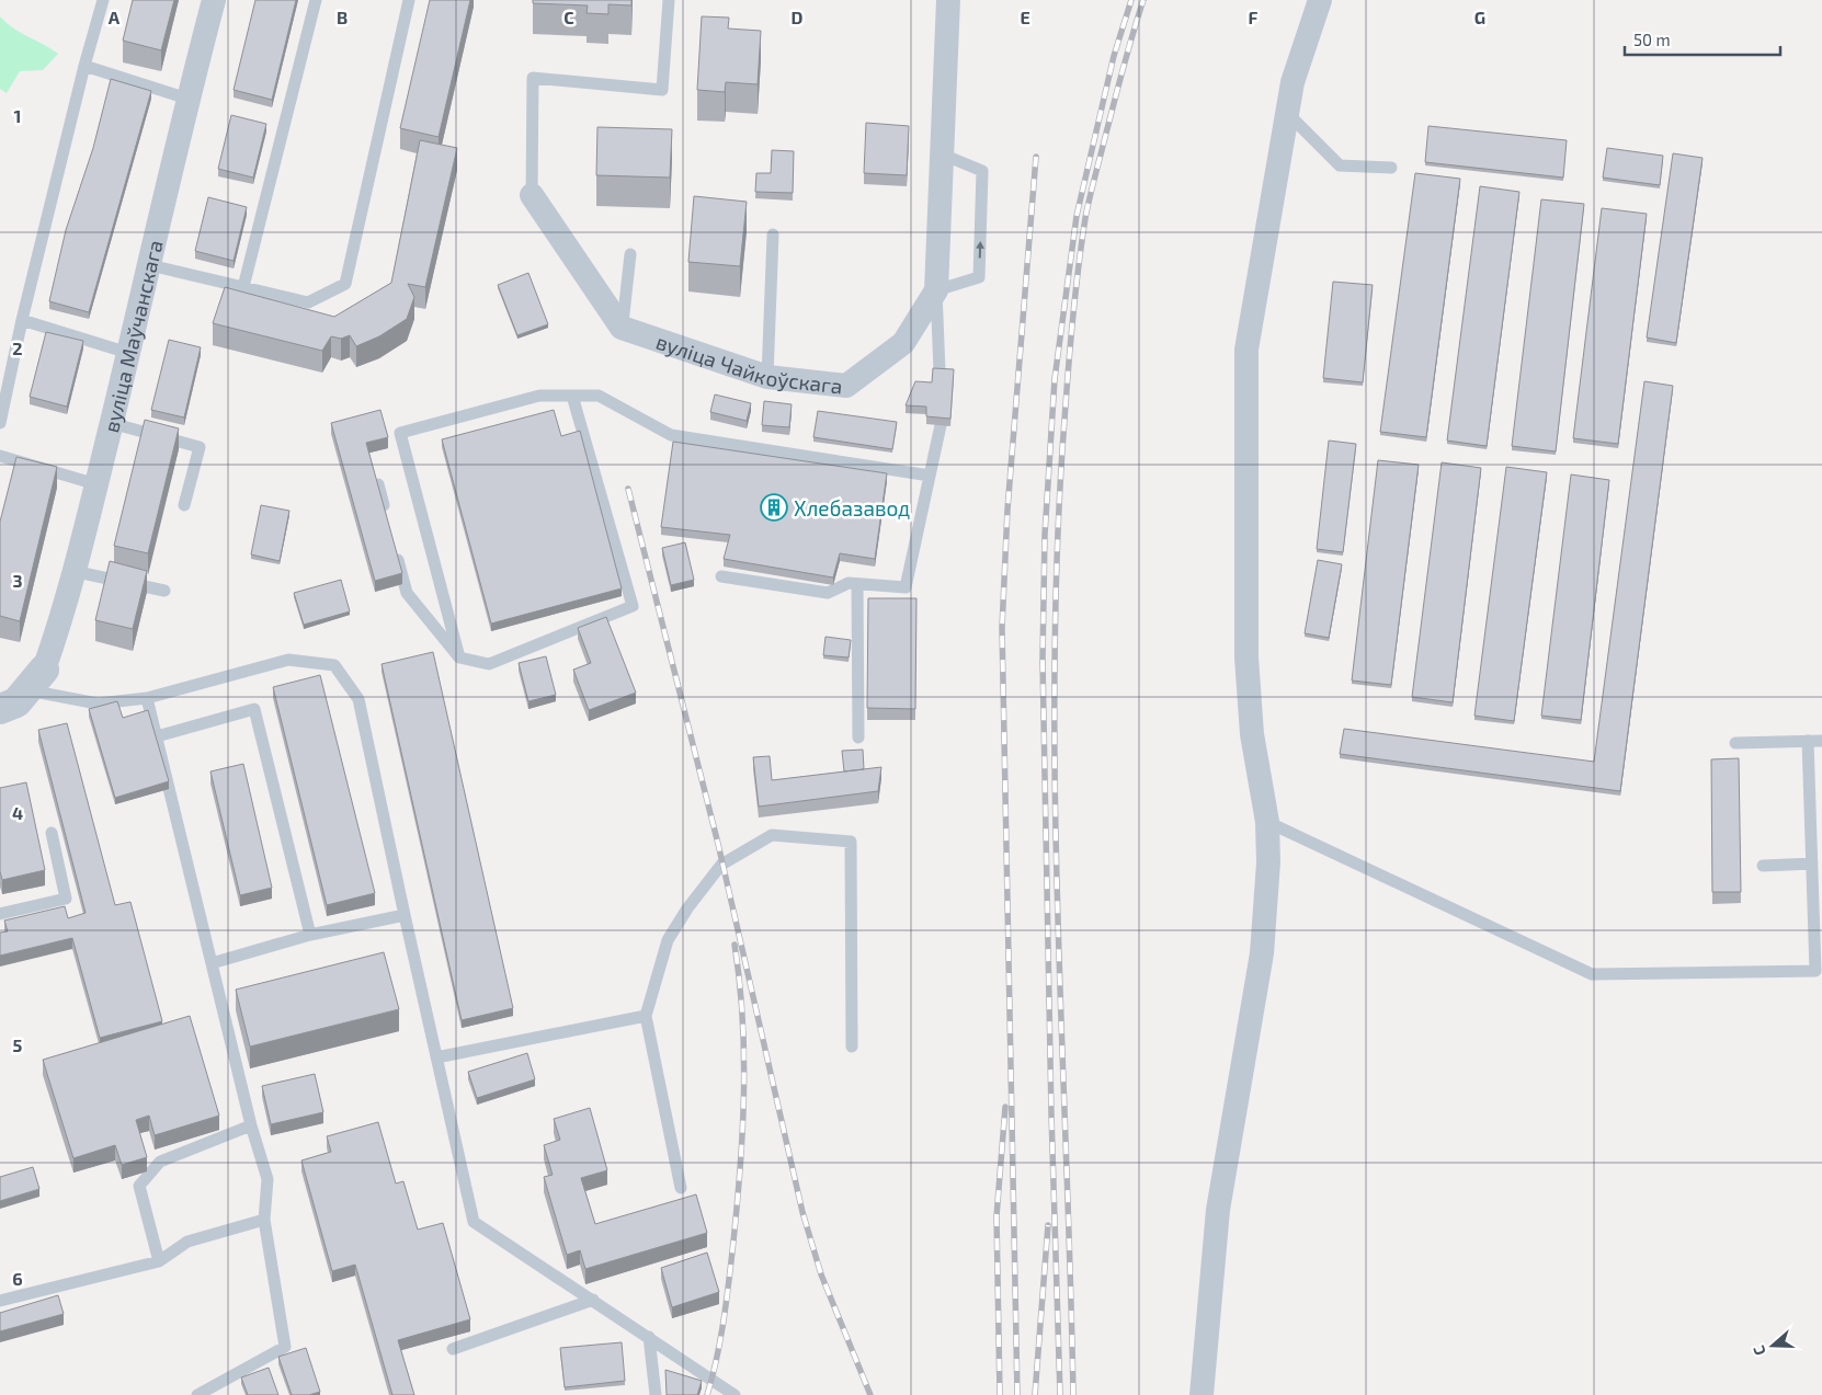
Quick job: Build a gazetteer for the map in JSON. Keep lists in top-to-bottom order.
{
  "streets": {
    "street": ["вуліца Маўчанскага", "вуліца Чайкоўскага"]
  },
  "places": {
    "building": ["Хлебазавод"]
  },
  "scale_bar": "50 m",
  "north": "left",
  "grid": {
    "columns": [
      "A",
      "B",
      "C",
      "D",
      "E",
      "F",
      "G"
    ],
    "rows": [
      "1",
      "2",
      "3",
      "4",
      "5",
      "6"
    ]
  }
}
